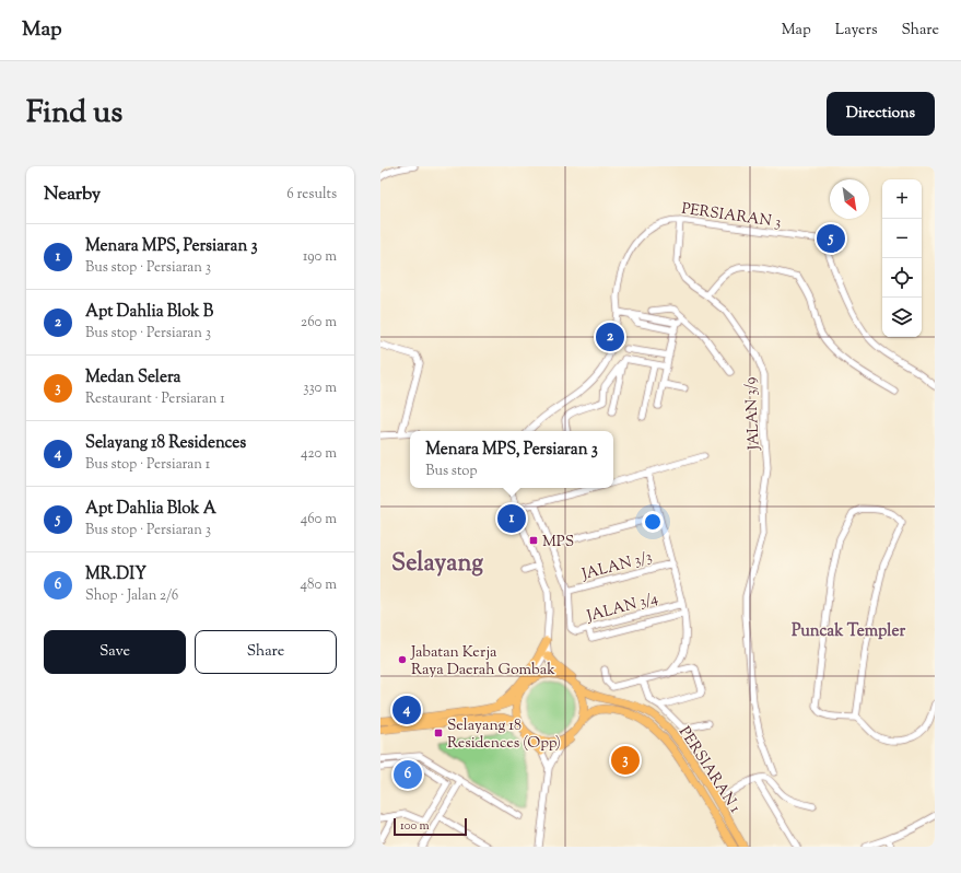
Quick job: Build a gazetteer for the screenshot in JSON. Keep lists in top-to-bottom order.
{
  "streets": {
    "main road": ["PERSIARAN 1"],
    "street": [
      "PERSIARAN 3",
      "JALAN 3/9",
      "JALAN 3/3",
      "JALAN 3/4"
    ]
  },
  "crossings": [
    ["PERSIARAN 3", "JALAN 3/9"],
    ["JALAN 3/3", "JALAN 3/4"]
  ],
  "districts": ["Selayang", "Puncak Templer"],
  "places": {
    "transit": ["MPS", "Selayang 18 Residences (Opp)"],
    "other": ["Jabatan Kerja Raya Daerah Gombak"]
  },
  "scale_bar": "100 m",
  "north": "bottom right",
  "page": {
    "header": "Map",
    "nav": ["Map", "Layers", "Share"],
    "title": "Find us",
    "buttons": [
      "Directions",
      ["Save", "Share"]
    ],
    "heading": ["Nearby", "6 results"],
    "map_buttons": ["+", "−"],
    "pins": [
      "5",
      "2",
      "1",
      "4",
      "3",
      "6"
    ],
    "list": [
      {
        "mark": "1",
        "name": "Menara MPS, Persiaran 3",
        "note": "Bus stop · Persiaran 3",
        "value": "190 m"
      },
      {
        "mark": "2",
        "name": "Apt Dahlia Blok B",
        "note": "Bus stop · Persiaran 3",
        "value": "260 m"
      },
      {
        "mark": "3",
        "name": "Medan Selera",
        "note": "Restaurant · Persiaran 1",
        "value": "330 m"
      },
      {
        "mark": "4",
        "name": "Selayang 18 Residences",
        "note": "Bus stop · Persiaran 1",
        "value": "420 m"
      },
      {
        "mark": "5",
        "name": "Apt Dahlia Blok A",
        "note": "Bus stop · Persiaran 3",
        "value": "460 m"
      },
      {
        "mark": "6",
        "name": "MR.DIY",
        "note": "Shop · Jalan 2/6",
        "value": "480 m"
      }
    ],
    "popup": ["Menara MPS, Persiaran 3", "Bus stop"],
    "scale": "100 m"
  }
}
